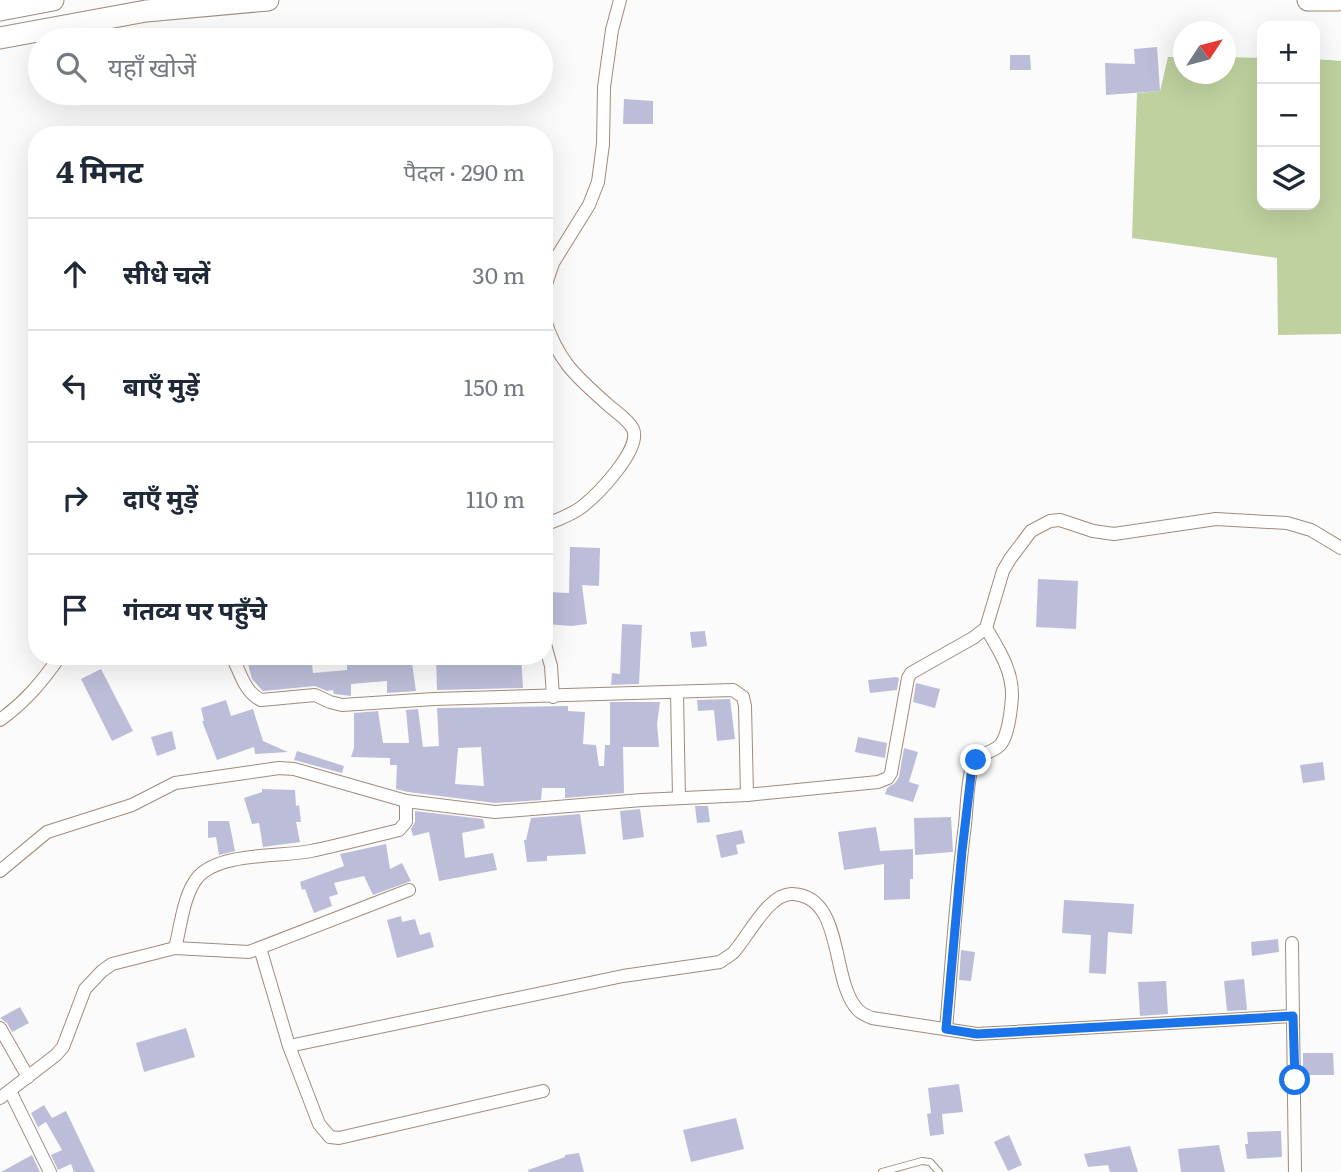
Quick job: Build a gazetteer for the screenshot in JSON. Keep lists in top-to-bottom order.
{
  "north": "top right",
  "page": {
    "map_buttons": ["+", "−"],
    "search": "यहाँ खोजें",
    "heading": ["4 मिनट", "पैदल · 290 m"],
    "list": [
      ["सीधे चलें", "30 m"],
      ["बाएँ मुड़ें", "150 m"],
      ["दाएँ मुड़ें", "110 m"],
      "गंतव्य पर पहुँचे"
    ]
  }
}
